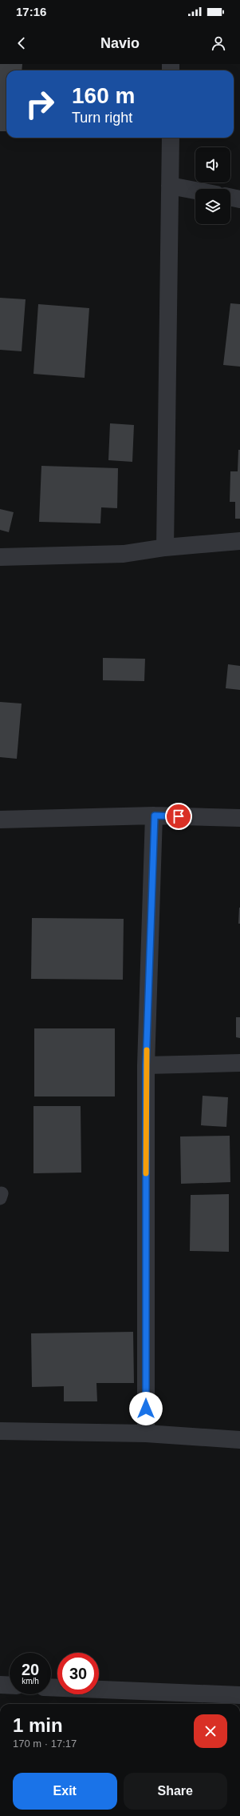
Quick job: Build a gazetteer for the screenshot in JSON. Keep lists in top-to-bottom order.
{
  "page": {
    "status": "17:16",
    "header": "Navio",
    "turn": ["160 m", "Turn right"],
    "speed": "20 km/h",
    "limit": "30",
    "heading": ["1 min", "170 m · 17:17"],
    "buttons": ["Exit", "Share"]
  }
}
